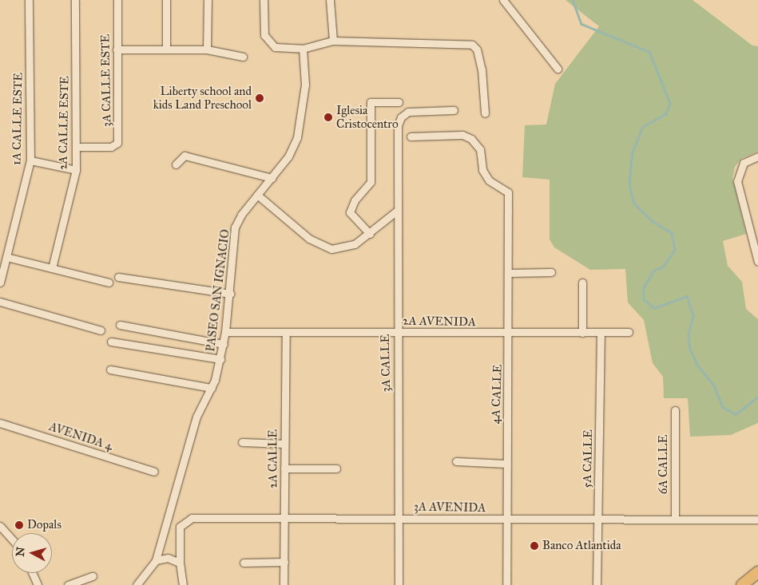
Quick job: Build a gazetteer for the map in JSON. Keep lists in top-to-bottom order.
{
  "streets": {
    "street": [
      "3A CALLE ESTE",
      "1A CALLE ESTE",
      "2A CALLE ESTE",
      "PASEO SAN IGNACIO",
      "2A AVENIDA",
      "3A CALLE",
      "4A CALLE",
      "AVENIDA 4",
      "2A CALLE",
      "5A CALLE",
      "6A CALLE",
      "3A AVENIDA"
    ]
  },
  "crossings": [
    ["3A CALLE ESTE", "2A CALLE ESTE"],
    ["PASEO SAN IGNACIO", "2A AVENIDA"],
    ["2A AVENIDA", "3A CALLE"],
    ["2A AVENIDA", "4A CALLE"],
    ["2A AVENIDA", "2A CALLE"],
    ["2A AVENIDA", "5A CALLE"],
    ["3A CALLE", "3A AVENIDA"],
    ["4A CALLE", "3A AVENIDA"],
    ["2A CALLE", "3A AVENIDA"],
    ["5A CALLE", "3A AVENIDA"],
    ["6A CALLE", "3A AVENIDA"]
  ],
  "places": [
    "Liberty school and kids Land Preschool",
    "Iglesia Cristocentro",
    "Dopals",
    "Banco Atlantida"
  ],
  "north": "left"
}
